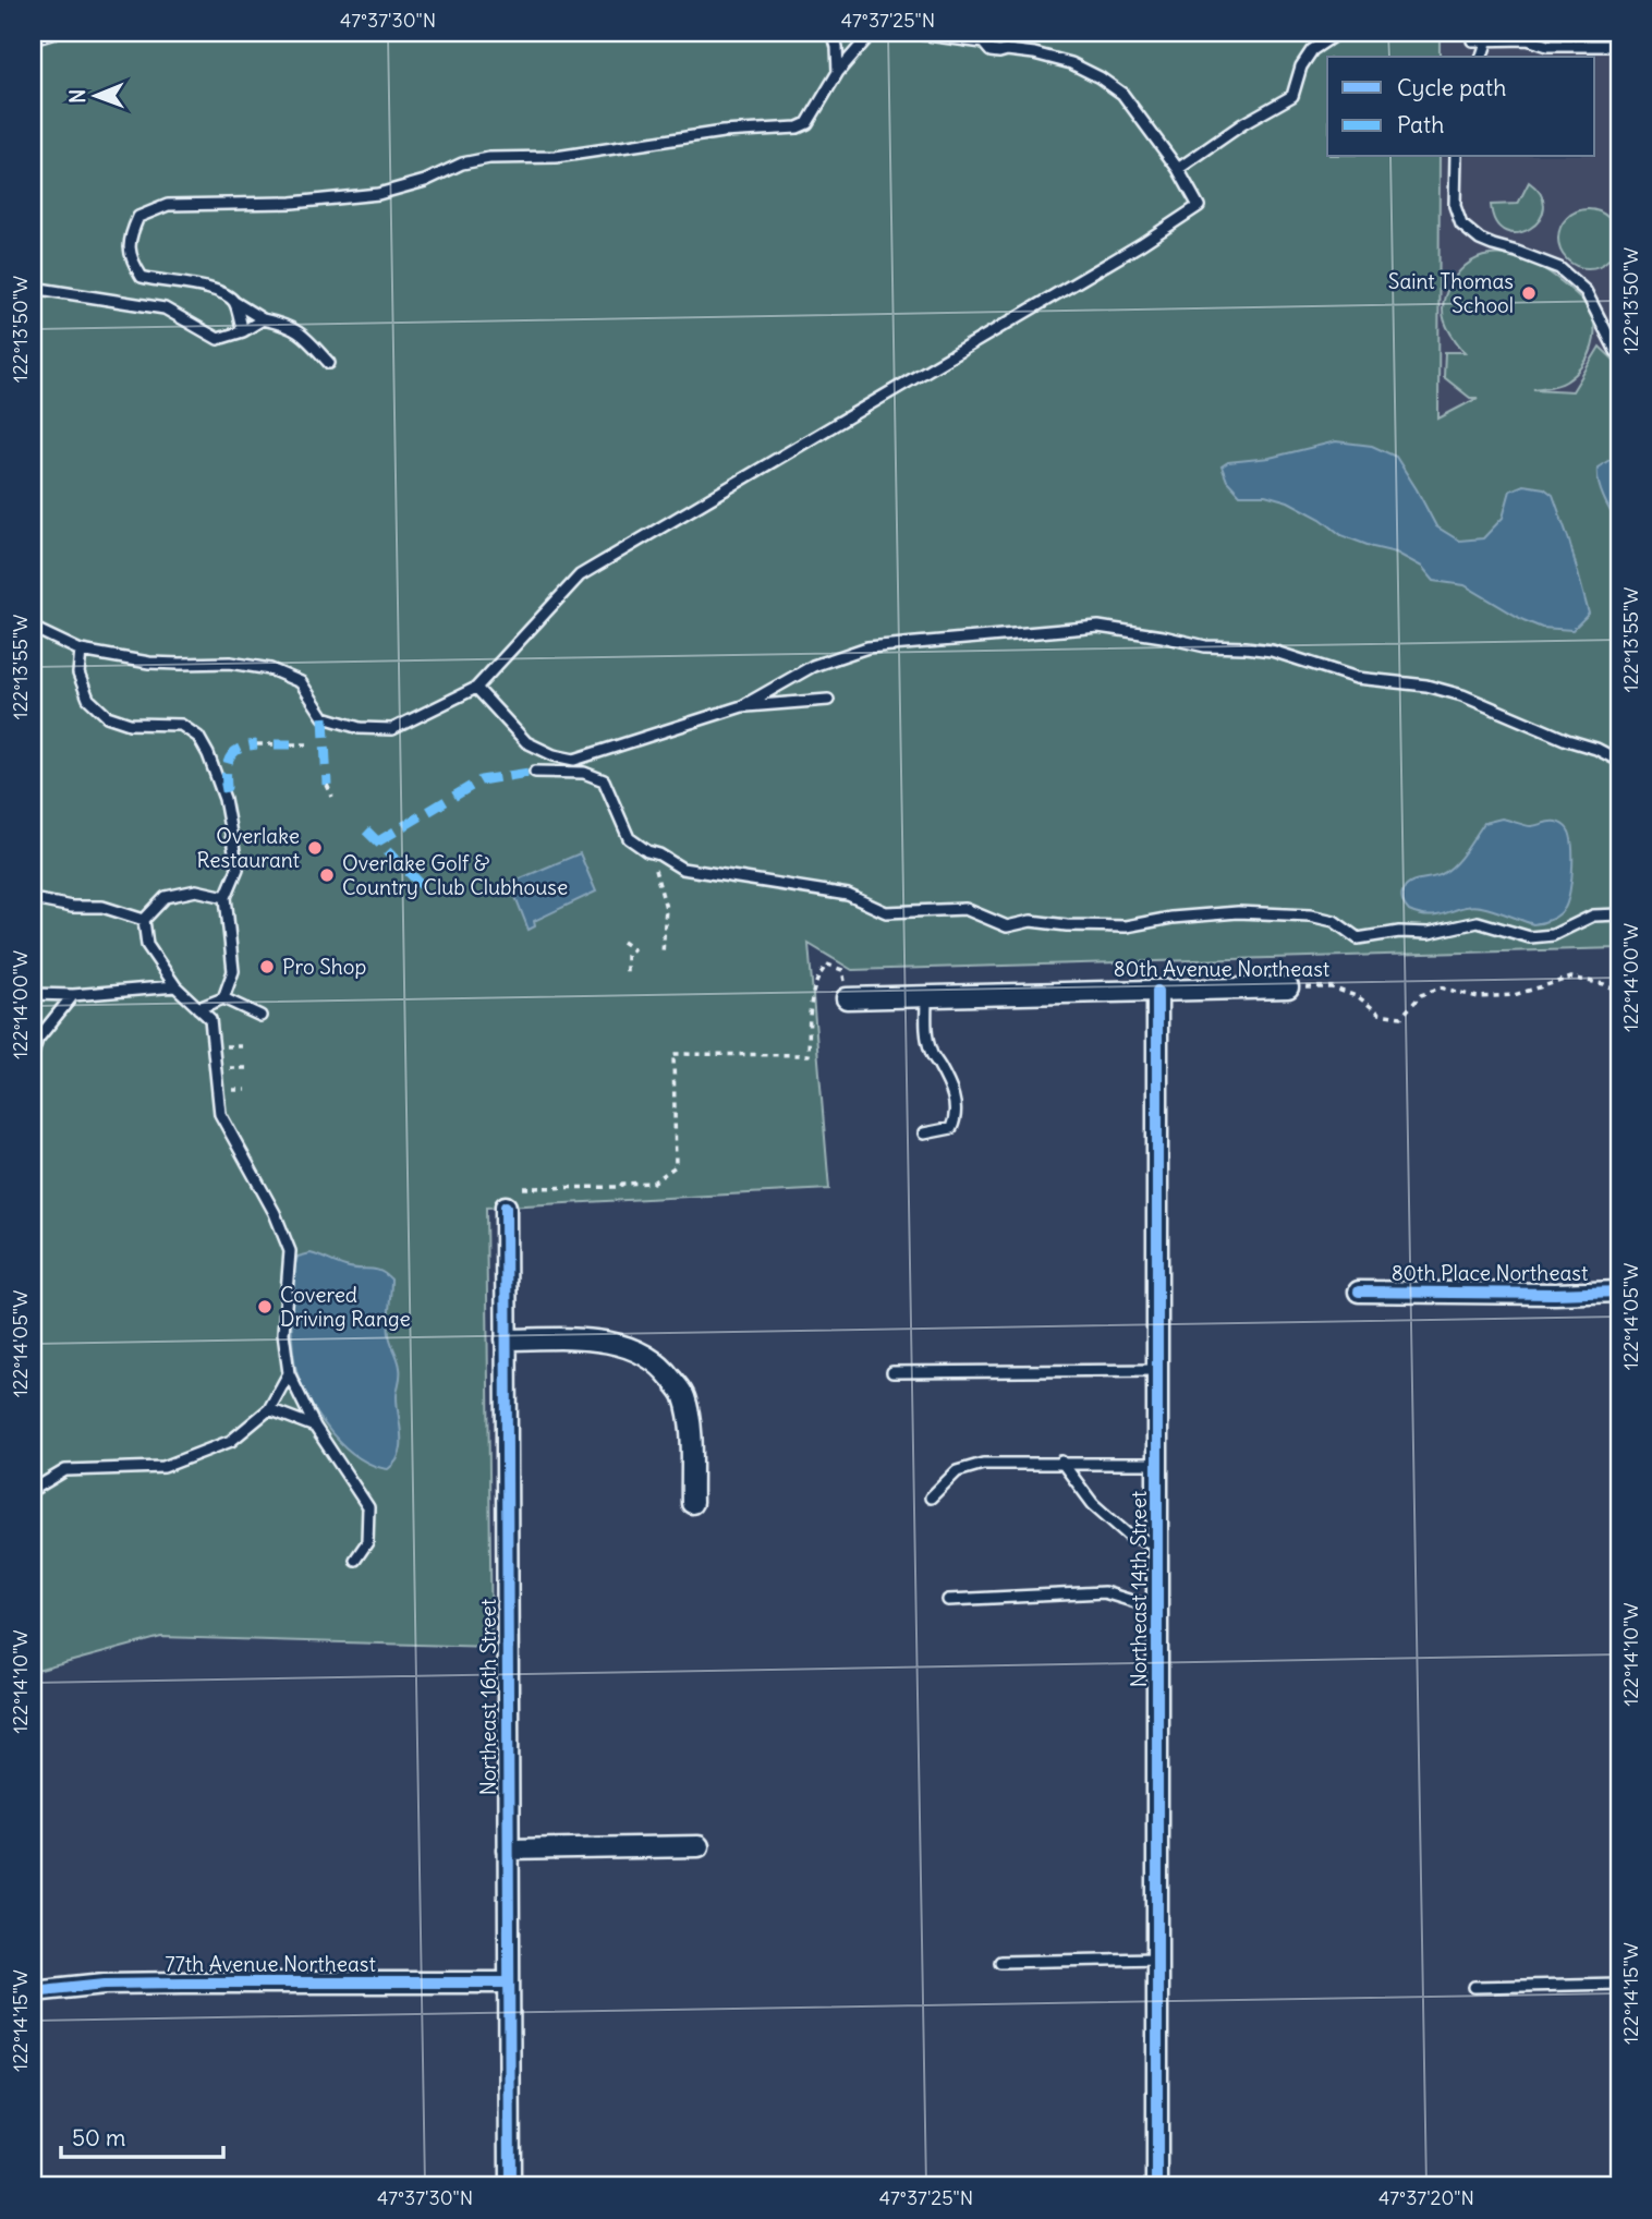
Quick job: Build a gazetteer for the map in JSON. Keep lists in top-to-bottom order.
{
  "streets": {
    "street": [
      "80th Avenue Northeast",
      "80th Place Northeast",
      "Northeast 14th Street",
      "Northeast 16th Street",
      "77th Avenue Northeast"
    ]
  },
  "crossings": [
    ["80th Avenue Northeast", "Northeast 14th Street"],
    ["Northeast 16th Street", "77th Avenue Northeast"]
  ],
  "places": [
    "Saint Thomas School",
    "Overlake Restaurant",
    "Overlake Golf & Country Club Clubhouse",
    "Pro Shop",
    "Covered Driving Range"
  ],
  "legend": ["Cycle path", "Path"],
  "scale_bar": "50 m",
  "north": "left",
  "coordinates": [
    "47°37'30\"N",
    "47°37'25\"N",
    "122°13'50\"W",
    "122°13'55\"W",
    "122°14'00\"W",
    "122°14'05\"W",
    "122°14'10\"W",
    "122°14'15\"W",
    "47°37'20\"N"
  ]
}
